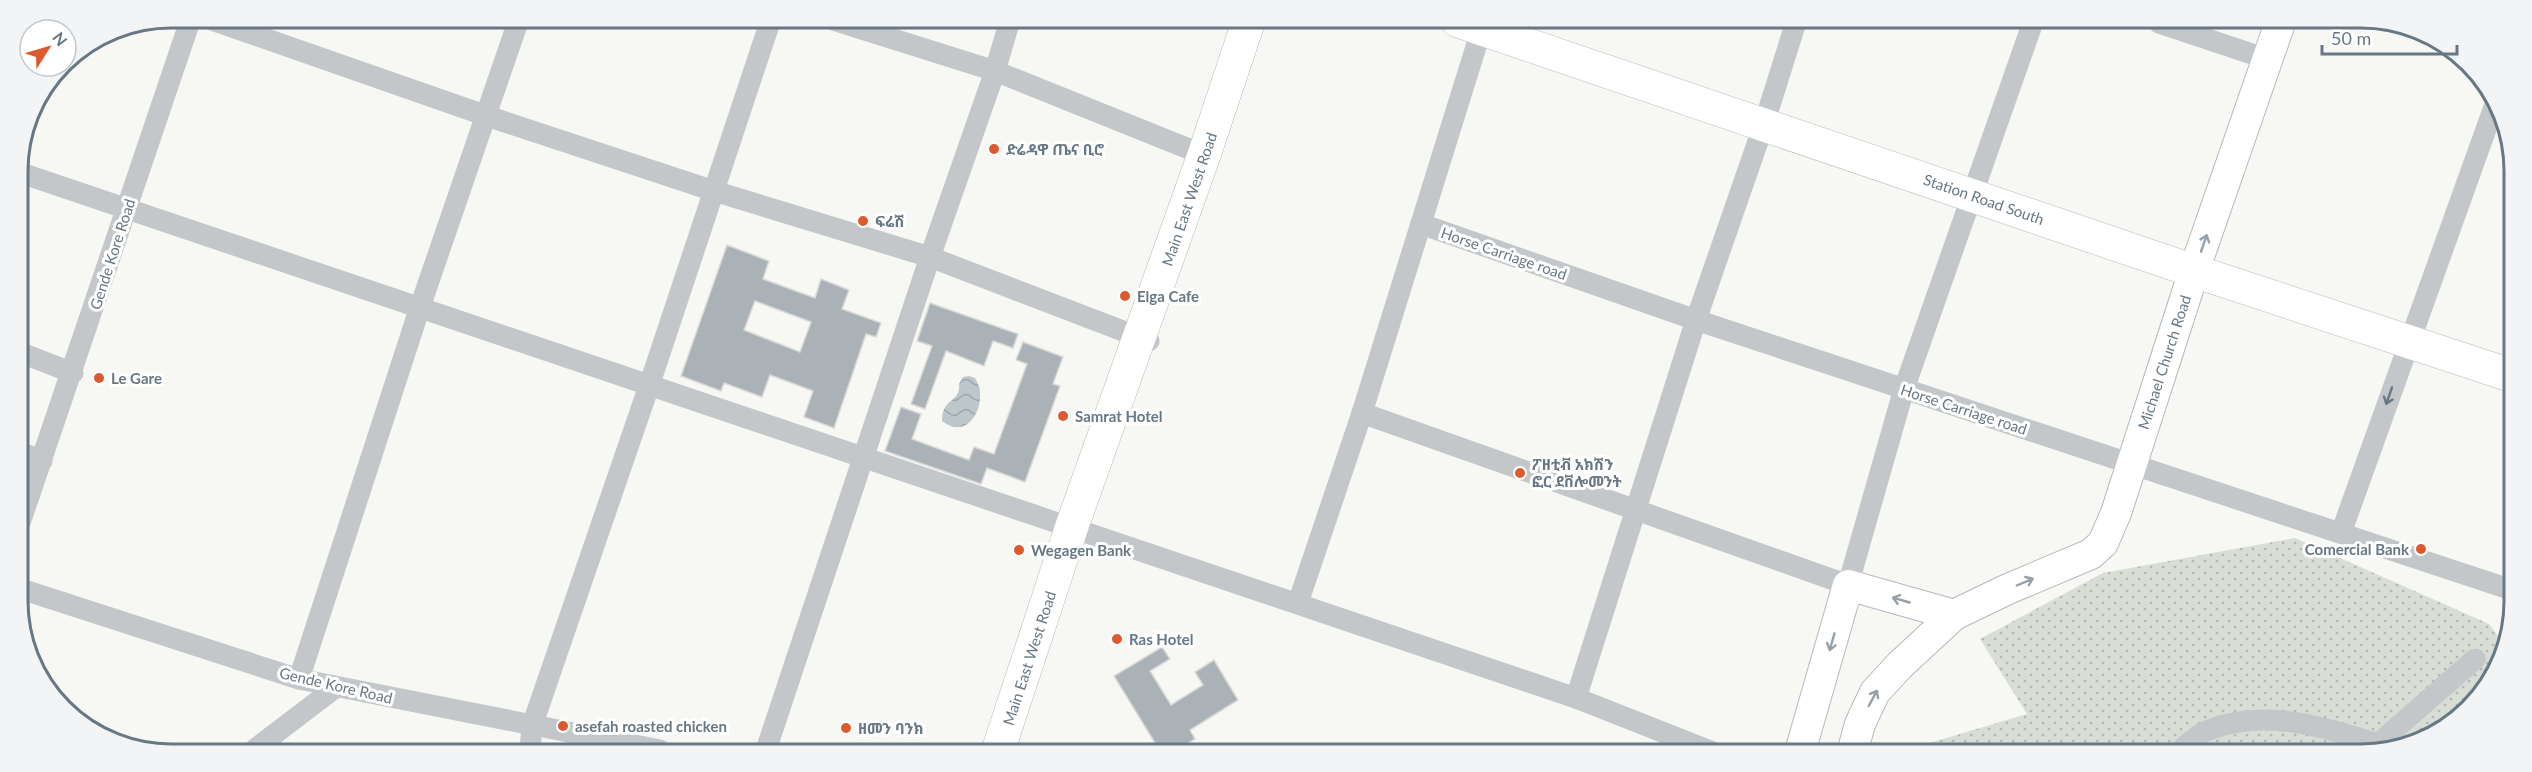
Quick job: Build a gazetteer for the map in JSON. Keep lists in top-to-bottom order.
{
  "streets": {
    "main road": ["Main East West Road", "Station Road South", "Michael Church Road"],
    "street": ["Horse Carriage road", "Gende Kore Road"]
  },
  "crossings": [
    ["Station Road South", "Michael Church Road"],
    ["Horse Carriage road", "Michael Church Road"]
  ],
  "one_way": ["Michael Church Road"],
  "places": [
    "ድሬዳዋ ጤና ቢሮ",
    "ፍሬሽ",
    "Elga Cafe",
    "Le Gare",
    "Samrat Hotel",
    "ፖዘቲቭ አክሽን ፎር ደቨሎመንት",
    "Comercial Bank",
    "Wegagen Bank",
    "Ras Hotel",
    "asefah roasted chicken",
    "ዘመን ባንክ"
  ],
  "scale_bar": "50 m",
  "north": "top right"
}
